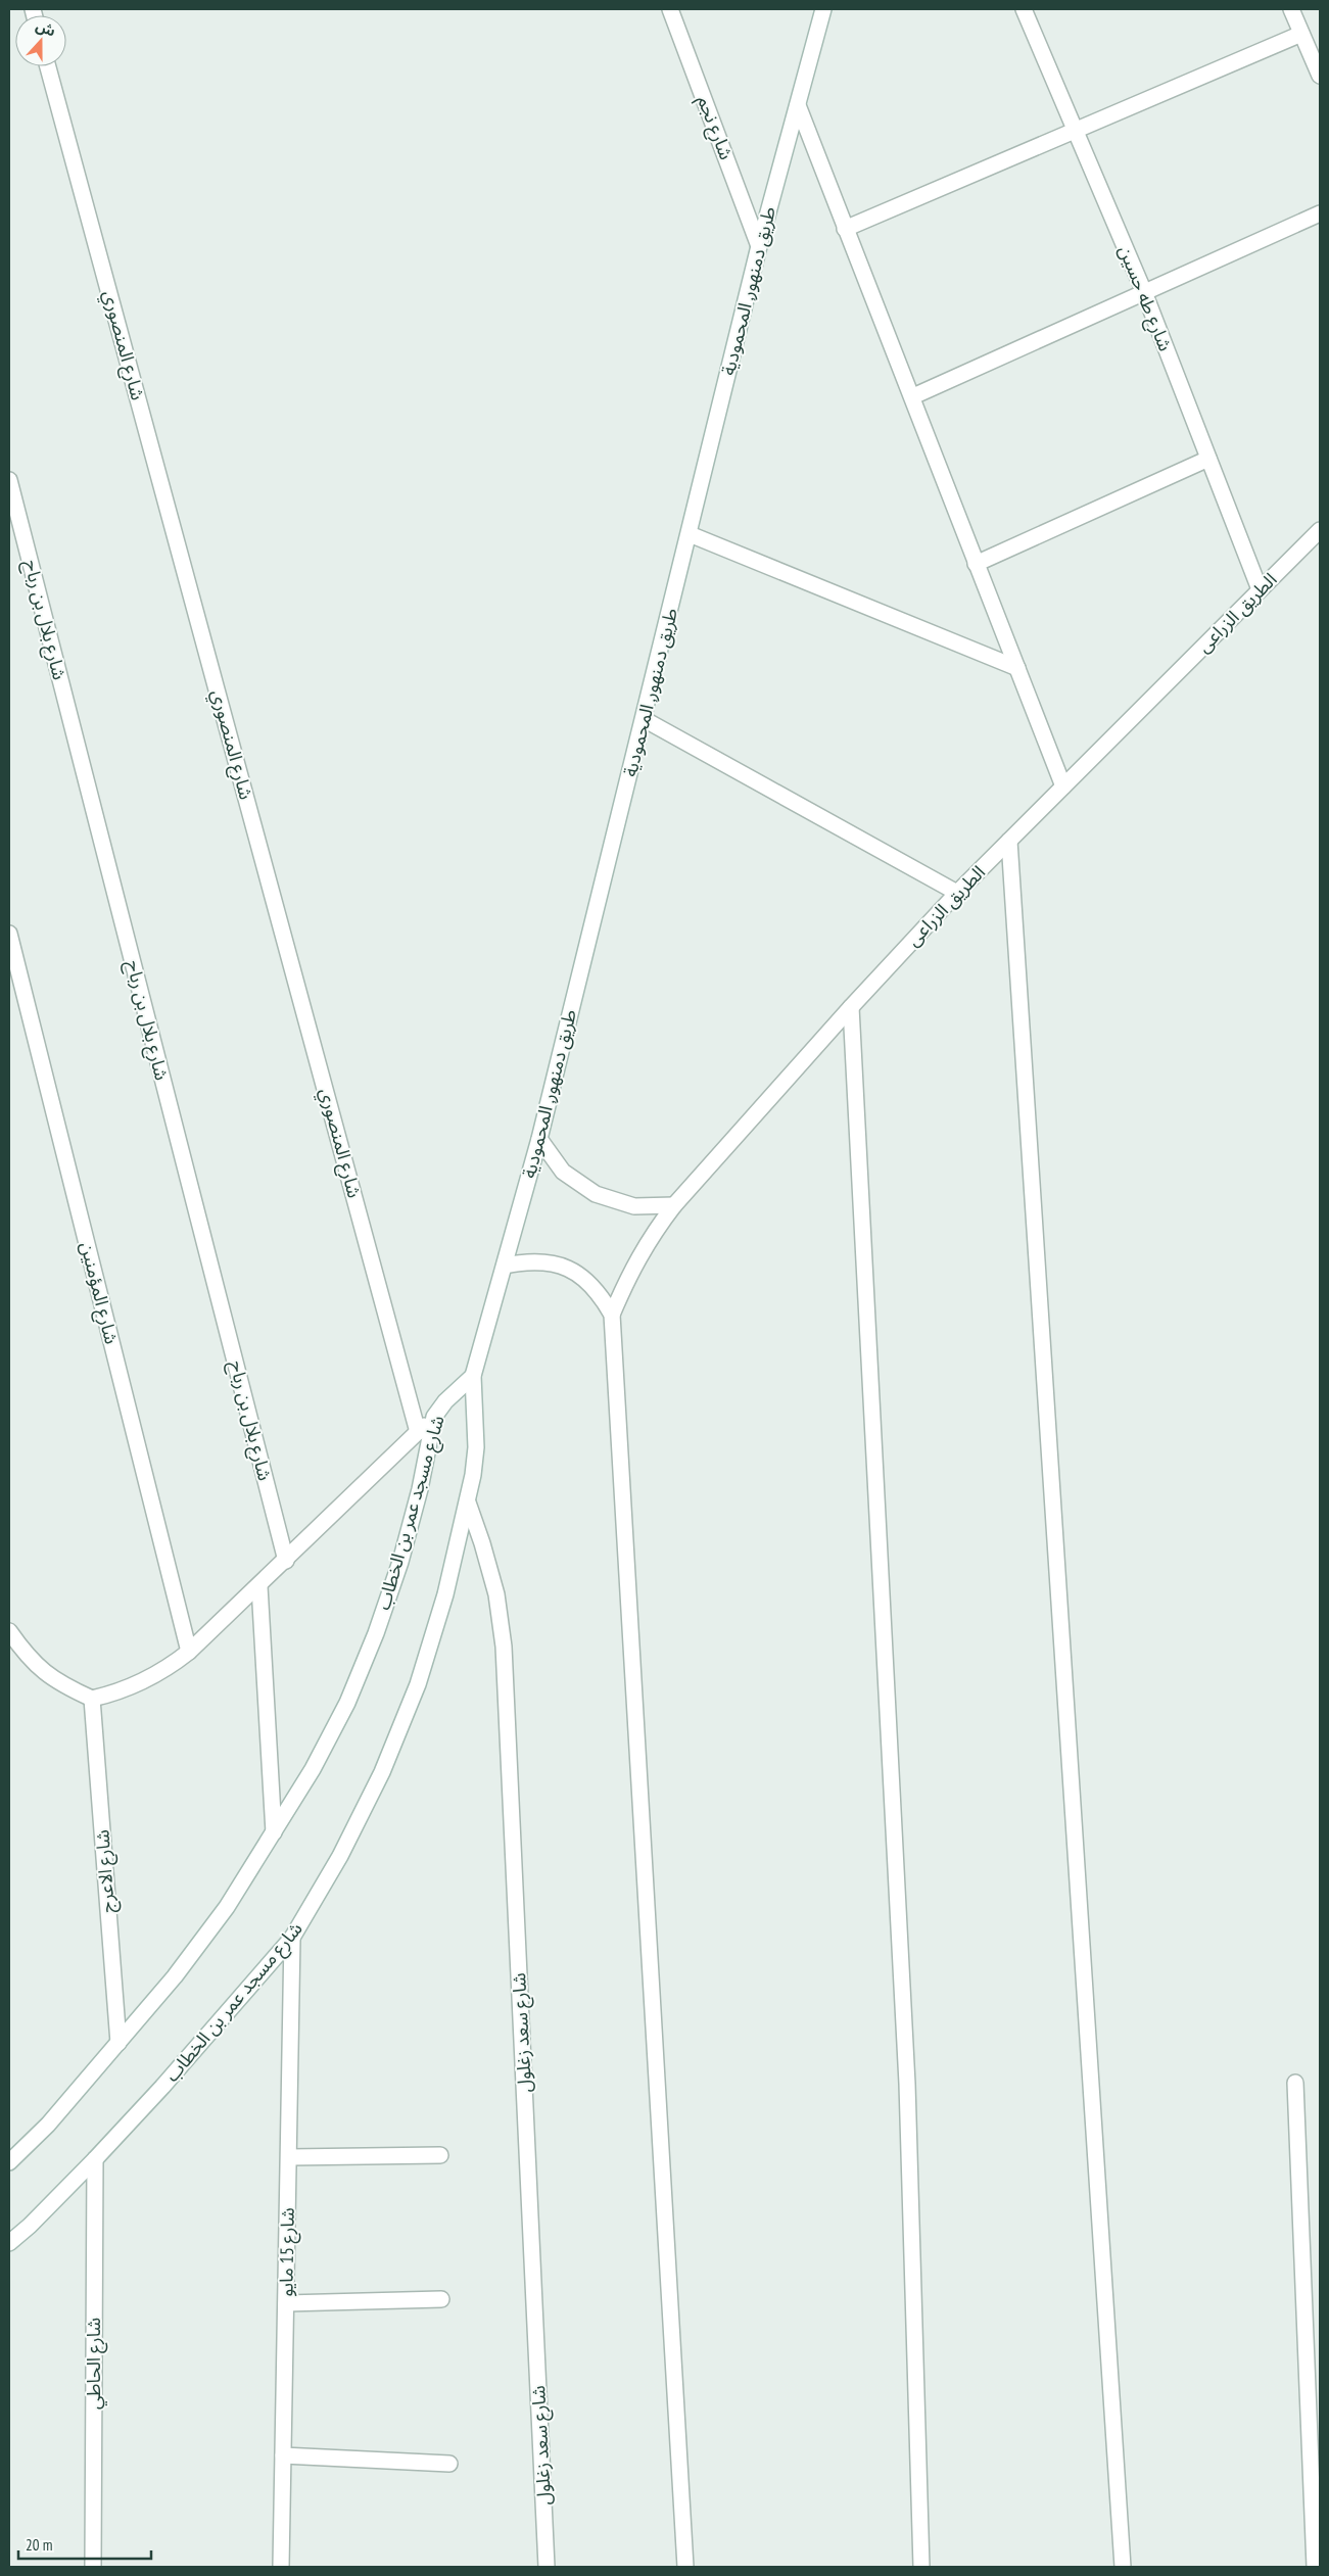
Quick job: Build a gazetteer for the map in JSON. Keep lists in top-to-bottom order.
{
  "streets": {
    "street": [
      "شارع نجم",
      "طريق دمنهور, المحمودية",
      "شارع طه حسين",
      "شارع المنصوري",
      "الطريق الزراعى",
      "شارع بلال بن رباح",
      "شارع المؤمنين",
      "شارع مسجد عمر بن الخطاب",
      "شارع الاعرج",
      "شارع سعد زغلول",
      "شارع 15 مايو",
      "شارع الحاطي"
    ]
  },
  "crossings": [
    ["شارع نجم", "طريق دمنهور, المحمودية"],
    ["طريق دمنهور, المحمودية", "شارع مسجد عمر بن الخطاب"],
    ["شارع طه حسين", "الطريق الزراعى"],
    ["شارع مسجد عمر بن الخطاب", "شارع الاعرج"],
    ["شارع مسجد عمر بن الخطاب", "شارع سعد زغلول"],
    ["شارع مسجد عمر بن الخطاب", "شارع 15 مايو"],
    ["شارع مسجد عمر بن الخطاب", "شارع الحاطي"]
  ],
  "scale_bar": "20 m",
  "north": "top"
}
